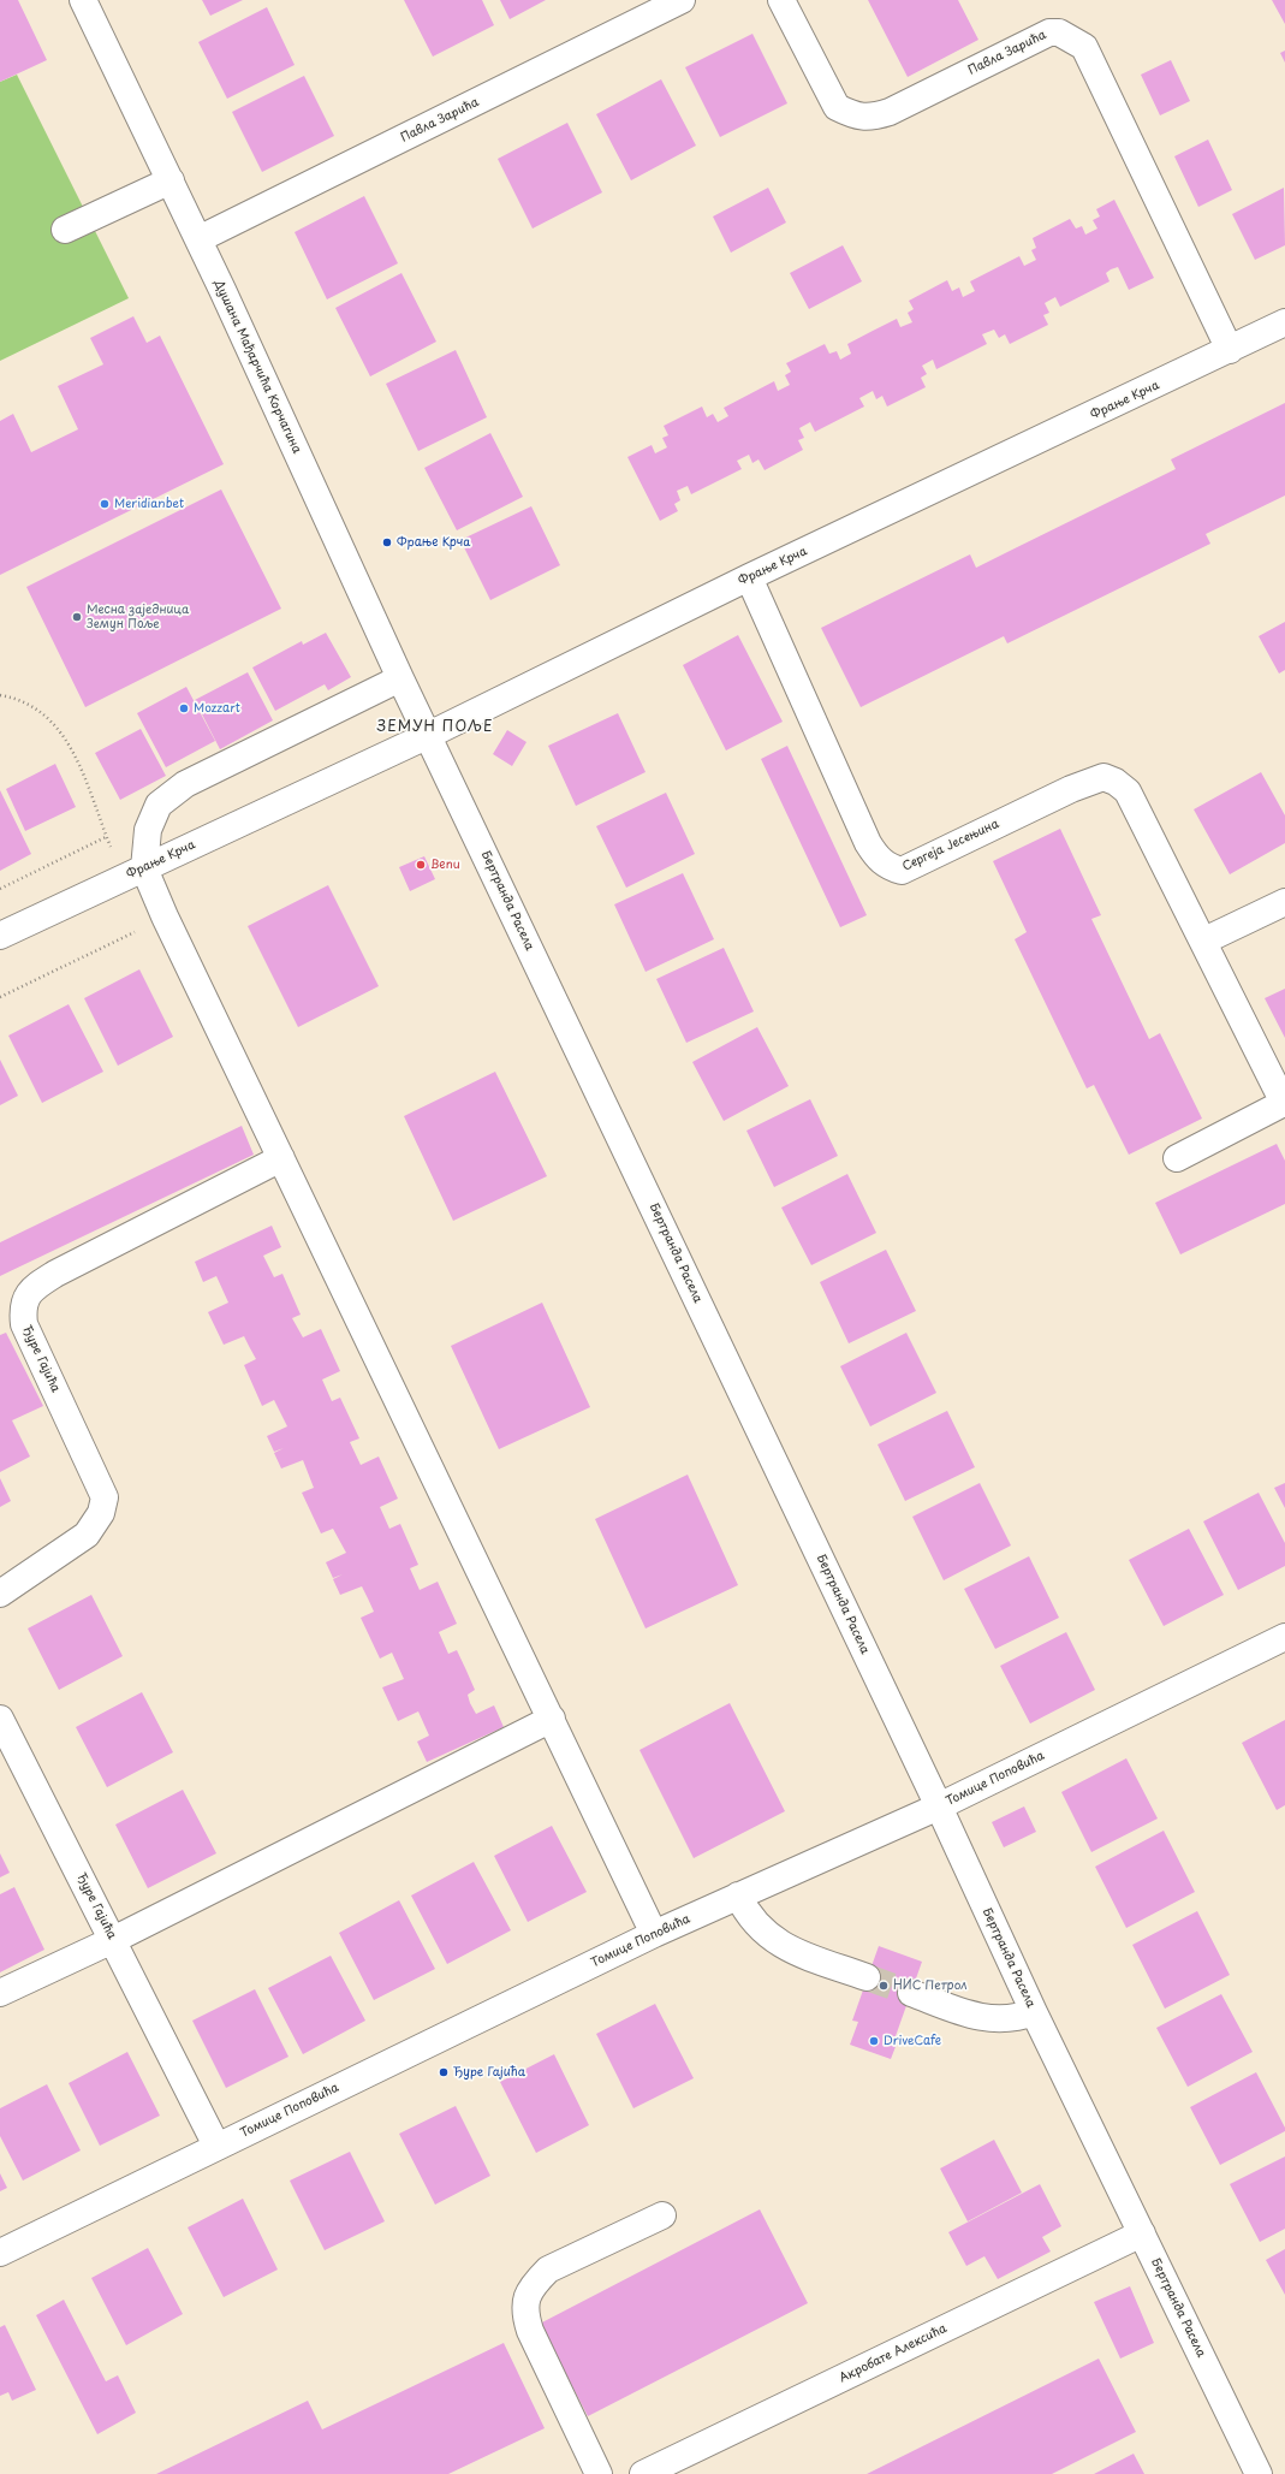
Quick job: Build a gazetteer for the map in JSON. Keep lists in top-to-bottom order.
{
  "streets": {
    "street": [
      "Павла Зарића",
      "Душана Мађарчића Корчагина",
      "Фрање Крча",
      "Сергеја Јесењина",
      "Бертранда Расела",
      "Ђуре Гајића",
      "Томице Поповића",
      "Акробате Алексића"
    ]
  },
  "crossings": [
    ["Павла Зарића", "Душана Мађарчића Корчагина"],
    ["Павла Зарића", "Фрање Крча"],
    ["Душана Мађарчића Корчагина", "Фрање Крча"],
    ["Душана Мађарчића Корчагина", "Бертранда Расела"],
    ["Фрање Крча", "Сергеја Јесењина"],
    ["Фрање Крча", "Бертранда Расела"],
    ["Бертранда Расела", "Томице Поповића"],
    ["Бертранда Расела", "Акробате Алексића"],
    ["Ђуре Гајића", "Томице Поповића"]
  ],
  "districts": ["ЗЕМУН ПОЉЕ"],
  "places": [
    "Meridianbet",
    "Фрање Крча",
    "Месна заједница Земун Поље",
    "Mozzart",
    "Benu",
    "НИС Петрол",
    "DriveCafe",
    "Ђуре Гајића"
  ]
}
